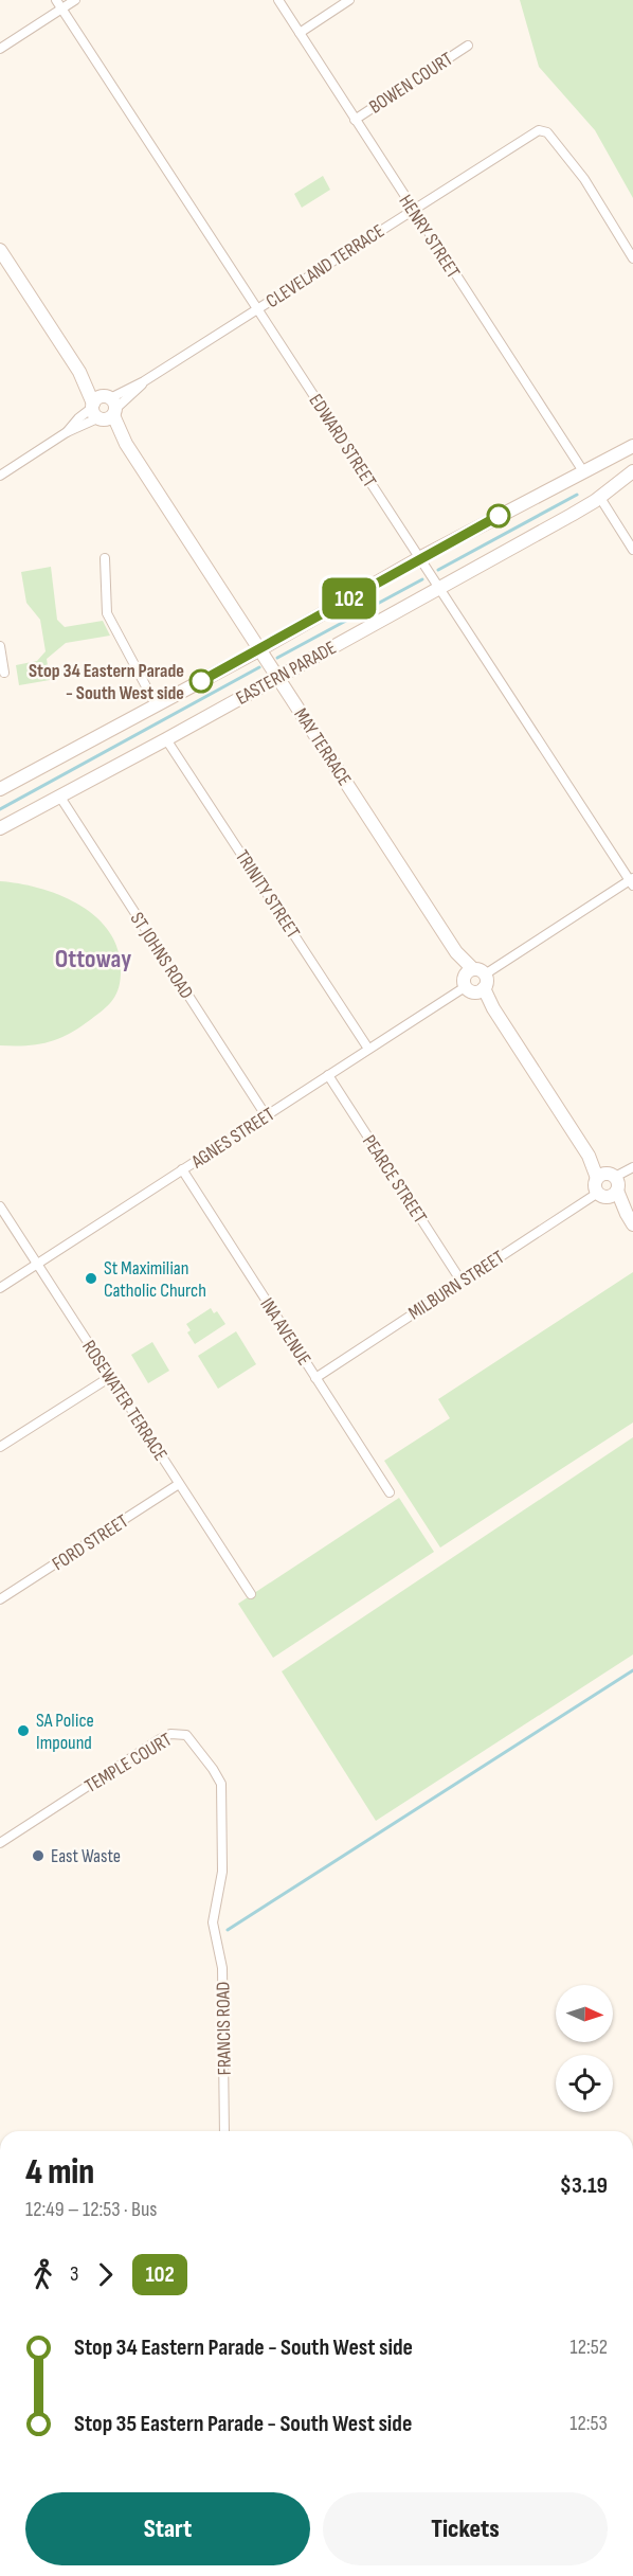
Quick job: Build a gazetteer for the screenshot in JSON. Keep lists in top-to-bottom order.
{
  "streets": {
    "main road": ["EASTERN PARADE", "MAY TERRACE"],
    "street": [
      "BOWEN COURT",
      "HENRY STREET",
      "CLEVELAND TERRACE",
      "EDWARD STREET",
      "TRINITY STREET",
      "ST JOHNS ROAD",
      "AGNES STREET",
      "PEARCE STREET",
      "MILBURN STREET",
      "INA AVENUE",
      "ROSEWATER TERRACE",
      "FORD STREET",
      "TEMPLE COURT",
      "FRANCIS ROAD"
    ]
  },
  "crossings": [
    ["BOWEN COURT", "HENRY STREET"],
    ["HENRY STREET", "CLEVELAND TERRACE"],
    ["HENRY STREET", "EASTERN PARADE"],
    ["CLEVELAND TERRACE", "EDWARD STREET"],
    ["CLEVELAND TERRACE", "MAY TERRACE"],
    ["EDWARD STREET", "EASTERN PARADE"],
    ["EASTERN PARADE", "MAY TERRACE"],
    ["EASTERN PARADE", "TRINITY STREET"],
    ["EASTERN PARADE", "ST JOHNS ROAD"],
    ["MAY TERRACE", "AGNES STREET"],
    ["MAY TERRACE", "MILBURN STREET"],
    ["TRINITY STREET", "AGNES STREET"],
    ["ST JOHNS ROAD", "AGNES STREET"],
    ["AGNES STREET", "PEARCE STREET"],
    ["AGNES STREET", "INA AVENUE"],
    ["AGNES STREET", "ROSEWATER TERRACE"],
    ["PEARCE STREET", "MILBURN STREET"],
    ["MILBURN STREET", "INA AVENUE"],
    ["ROSEWATER TERRACE", "FORD STREET"],
    ["TEMPLE COURT", "FRANCIS ROAD"]
  ],
  "districts": ["Ottoway"],
  "places": [
    "Stop 34 Eastern Parade - South West side",
    "St Maximilian Catholic Church",
    "SA Police Impound",
    "East Waste"
  ],
  "lines": ["bus line 102"],
  "north": "right",
  "page": {
    "on_map": "102",
    "heading": ["4 min", "12:49 – 12:53 · Bus", "$3.19"],
    "legs": ["3", "102"],
    "list": [
      {
        "name": "Stop 34 Eastern Parade - South West side",
        "value": "12:52"
      },
      {
        "name": "Stop 35 Eastern Parade - South West side",
        "value": "12:53"
      }
    ],
    "buttons": ["Start", "Tickets"]
  }
}
